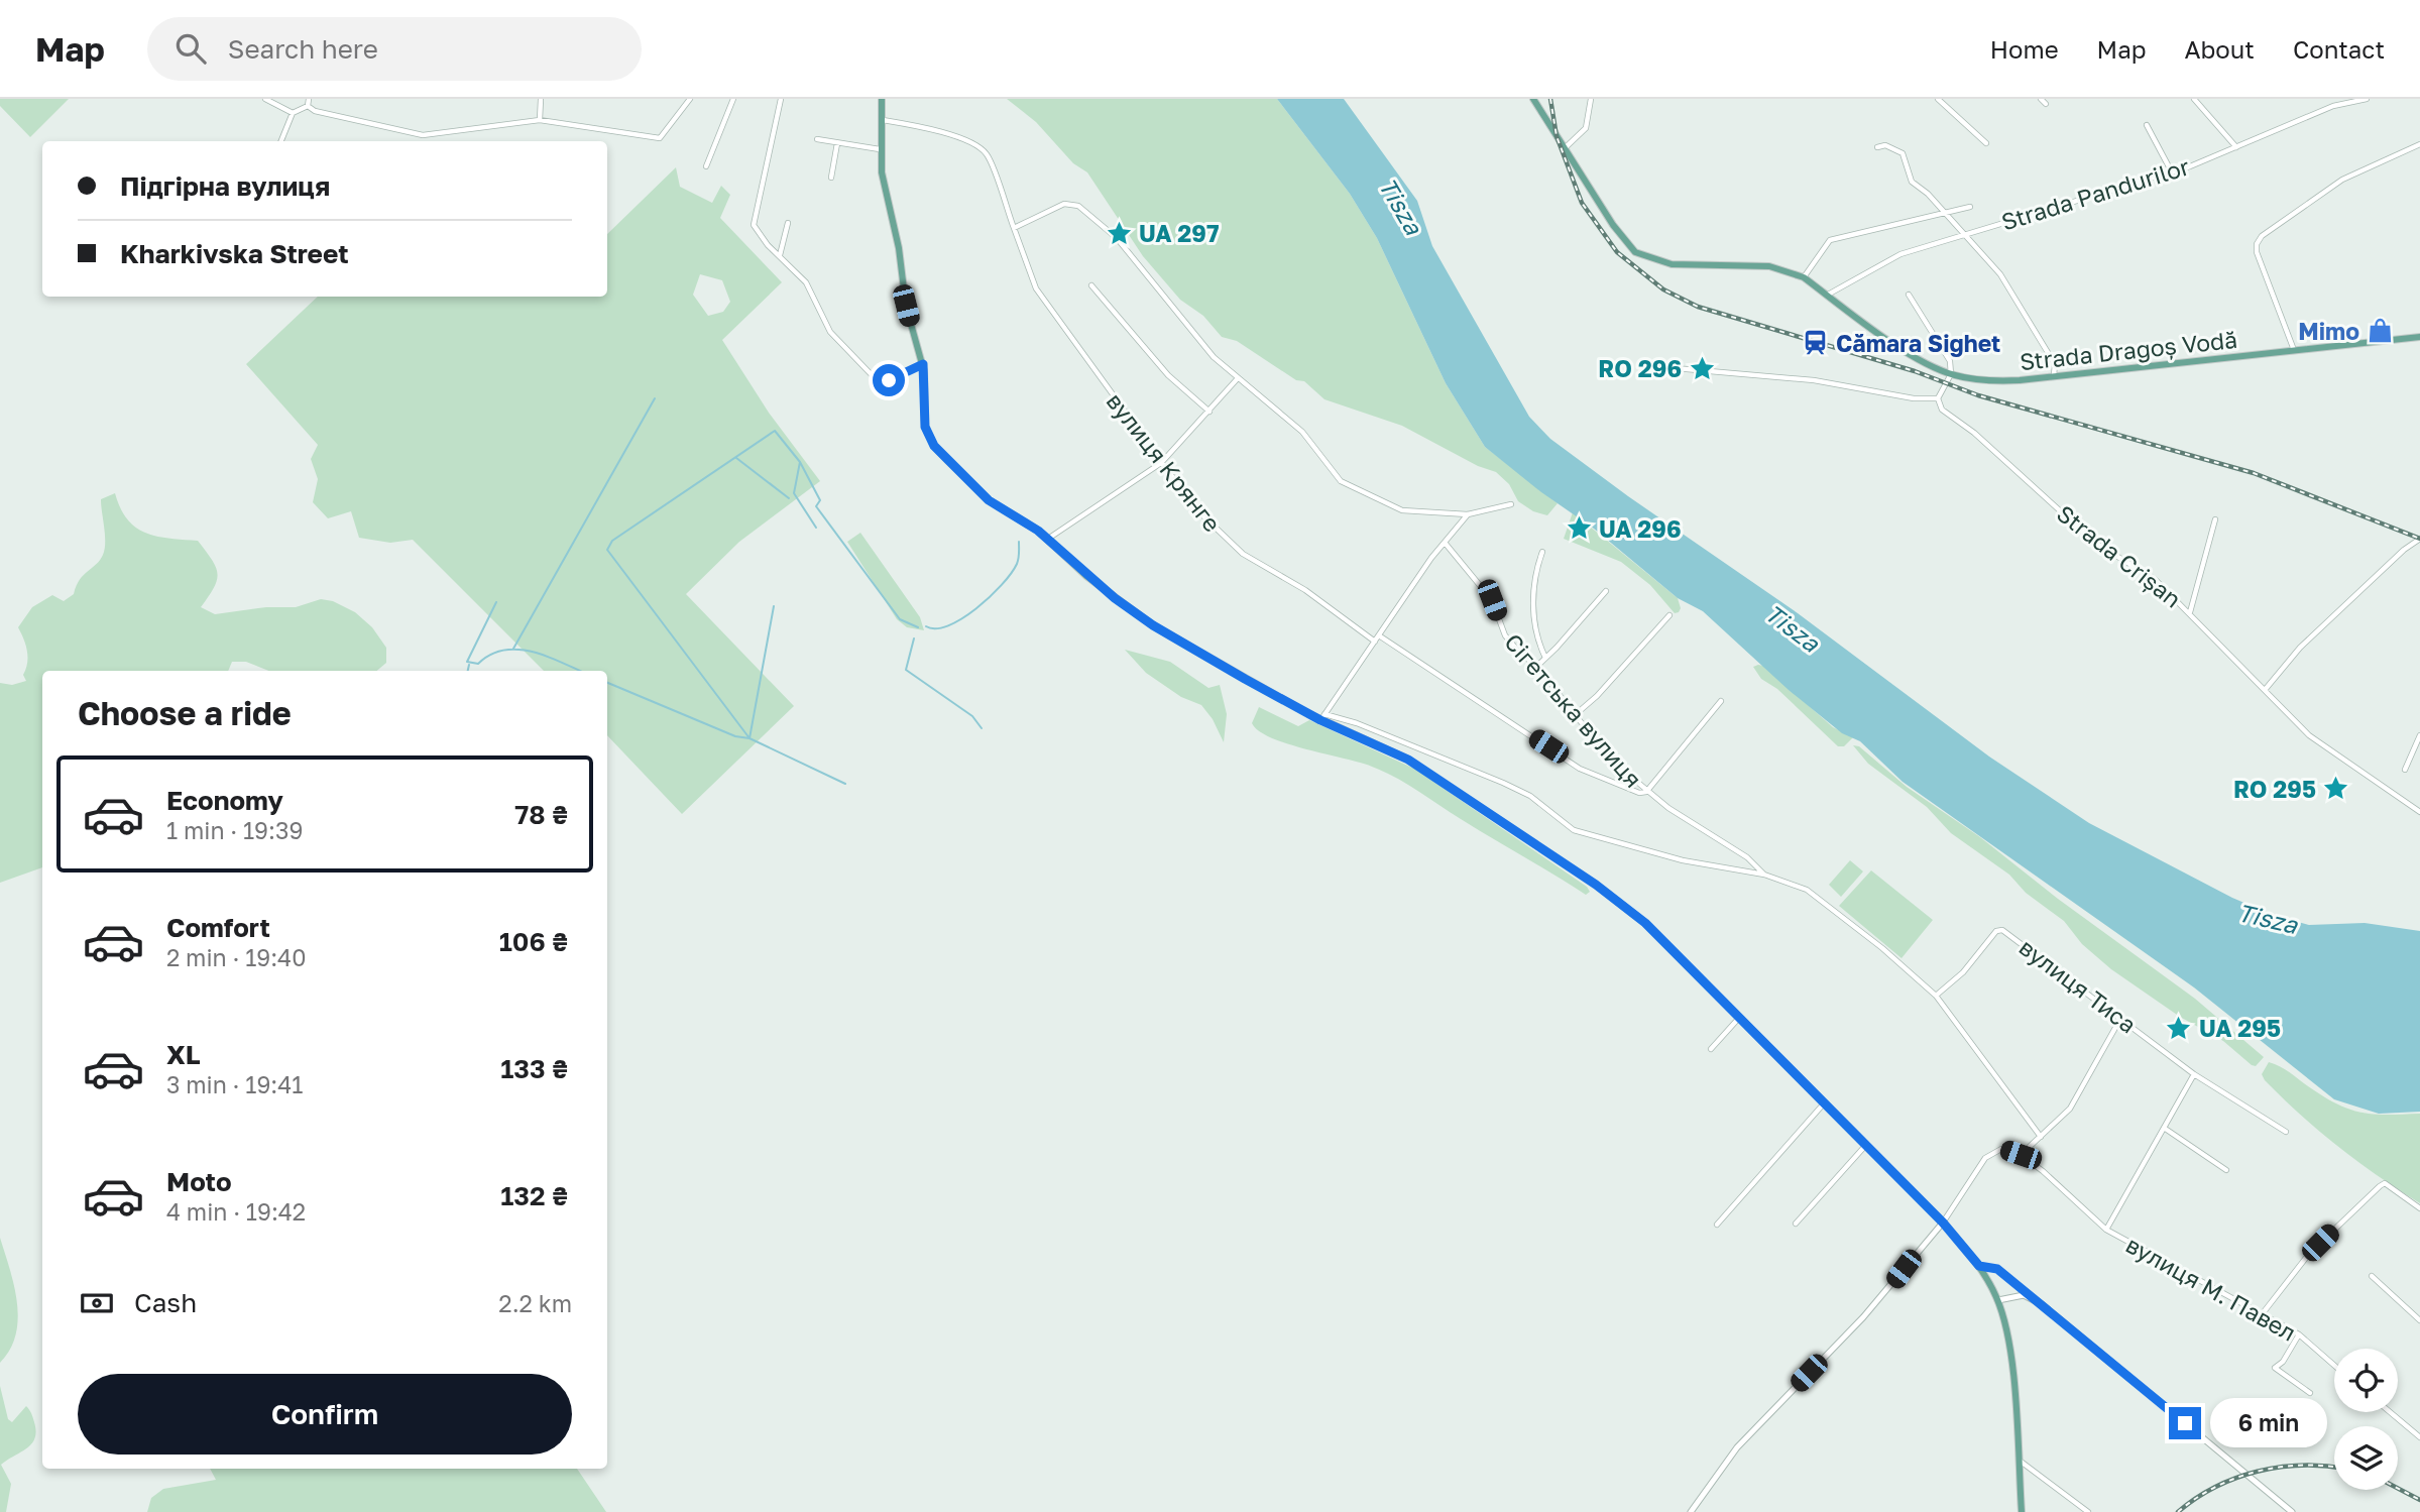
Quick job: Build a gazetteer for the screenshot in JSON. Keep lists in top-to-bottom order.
{
  "streets": {
    "main road": ["Strada Dragoș Vodă"],
    "street": [
      "Strada Pandurilor",
      "вулиця Крянге",
      "Strada Crișan",
      "Сігетська вулиця",
      "вулиця Тиса",
      "вулиця М. Павел"
    ]
  },
  "crossings": [
    ["Strada Pandurilor", "Strada Dragoș Vodă"]
  ],
  "water": ["Tisza"],
  "places": {
    "place": [
      "UA 297",
      "RO 296",
      "UA 296",
      "RO 295",
      "UA 295"
    ],
    "shop": ["Mimo"],
    "station": ["Cămara Sighet"]
  },
  "page": {
    "header": "Map",
    "search": "Search here",
    "nav": [
      "Home",
      "Map",
      "About",
      "Contact"
    ],
    "banner": ["Підгірна вулиця", "Kharkivska Street"],
    "heading": "Choose a ride",
    "list": [
      {
        "name": "Economy",
        "note": "1 min · 19:39",
        "value": "78 ₴"
      },
      {
        "name": "Comfort",
        "note": "2 min · 19:40",
        "value": "106 ₴"
      },
      {
        "name": "XL",
        "note": "3 min · 19:41",
        "value": "133 ₴"
      },
      {
        "name": "Moto",
        "note": "4 min · 19:42",
        "value": "132 ₴"
      }
    ],
    "pay": ["Cash", "2.2 km"],
    "buttons": "Confirm",
    "bubble": "6 min"
  }
}
